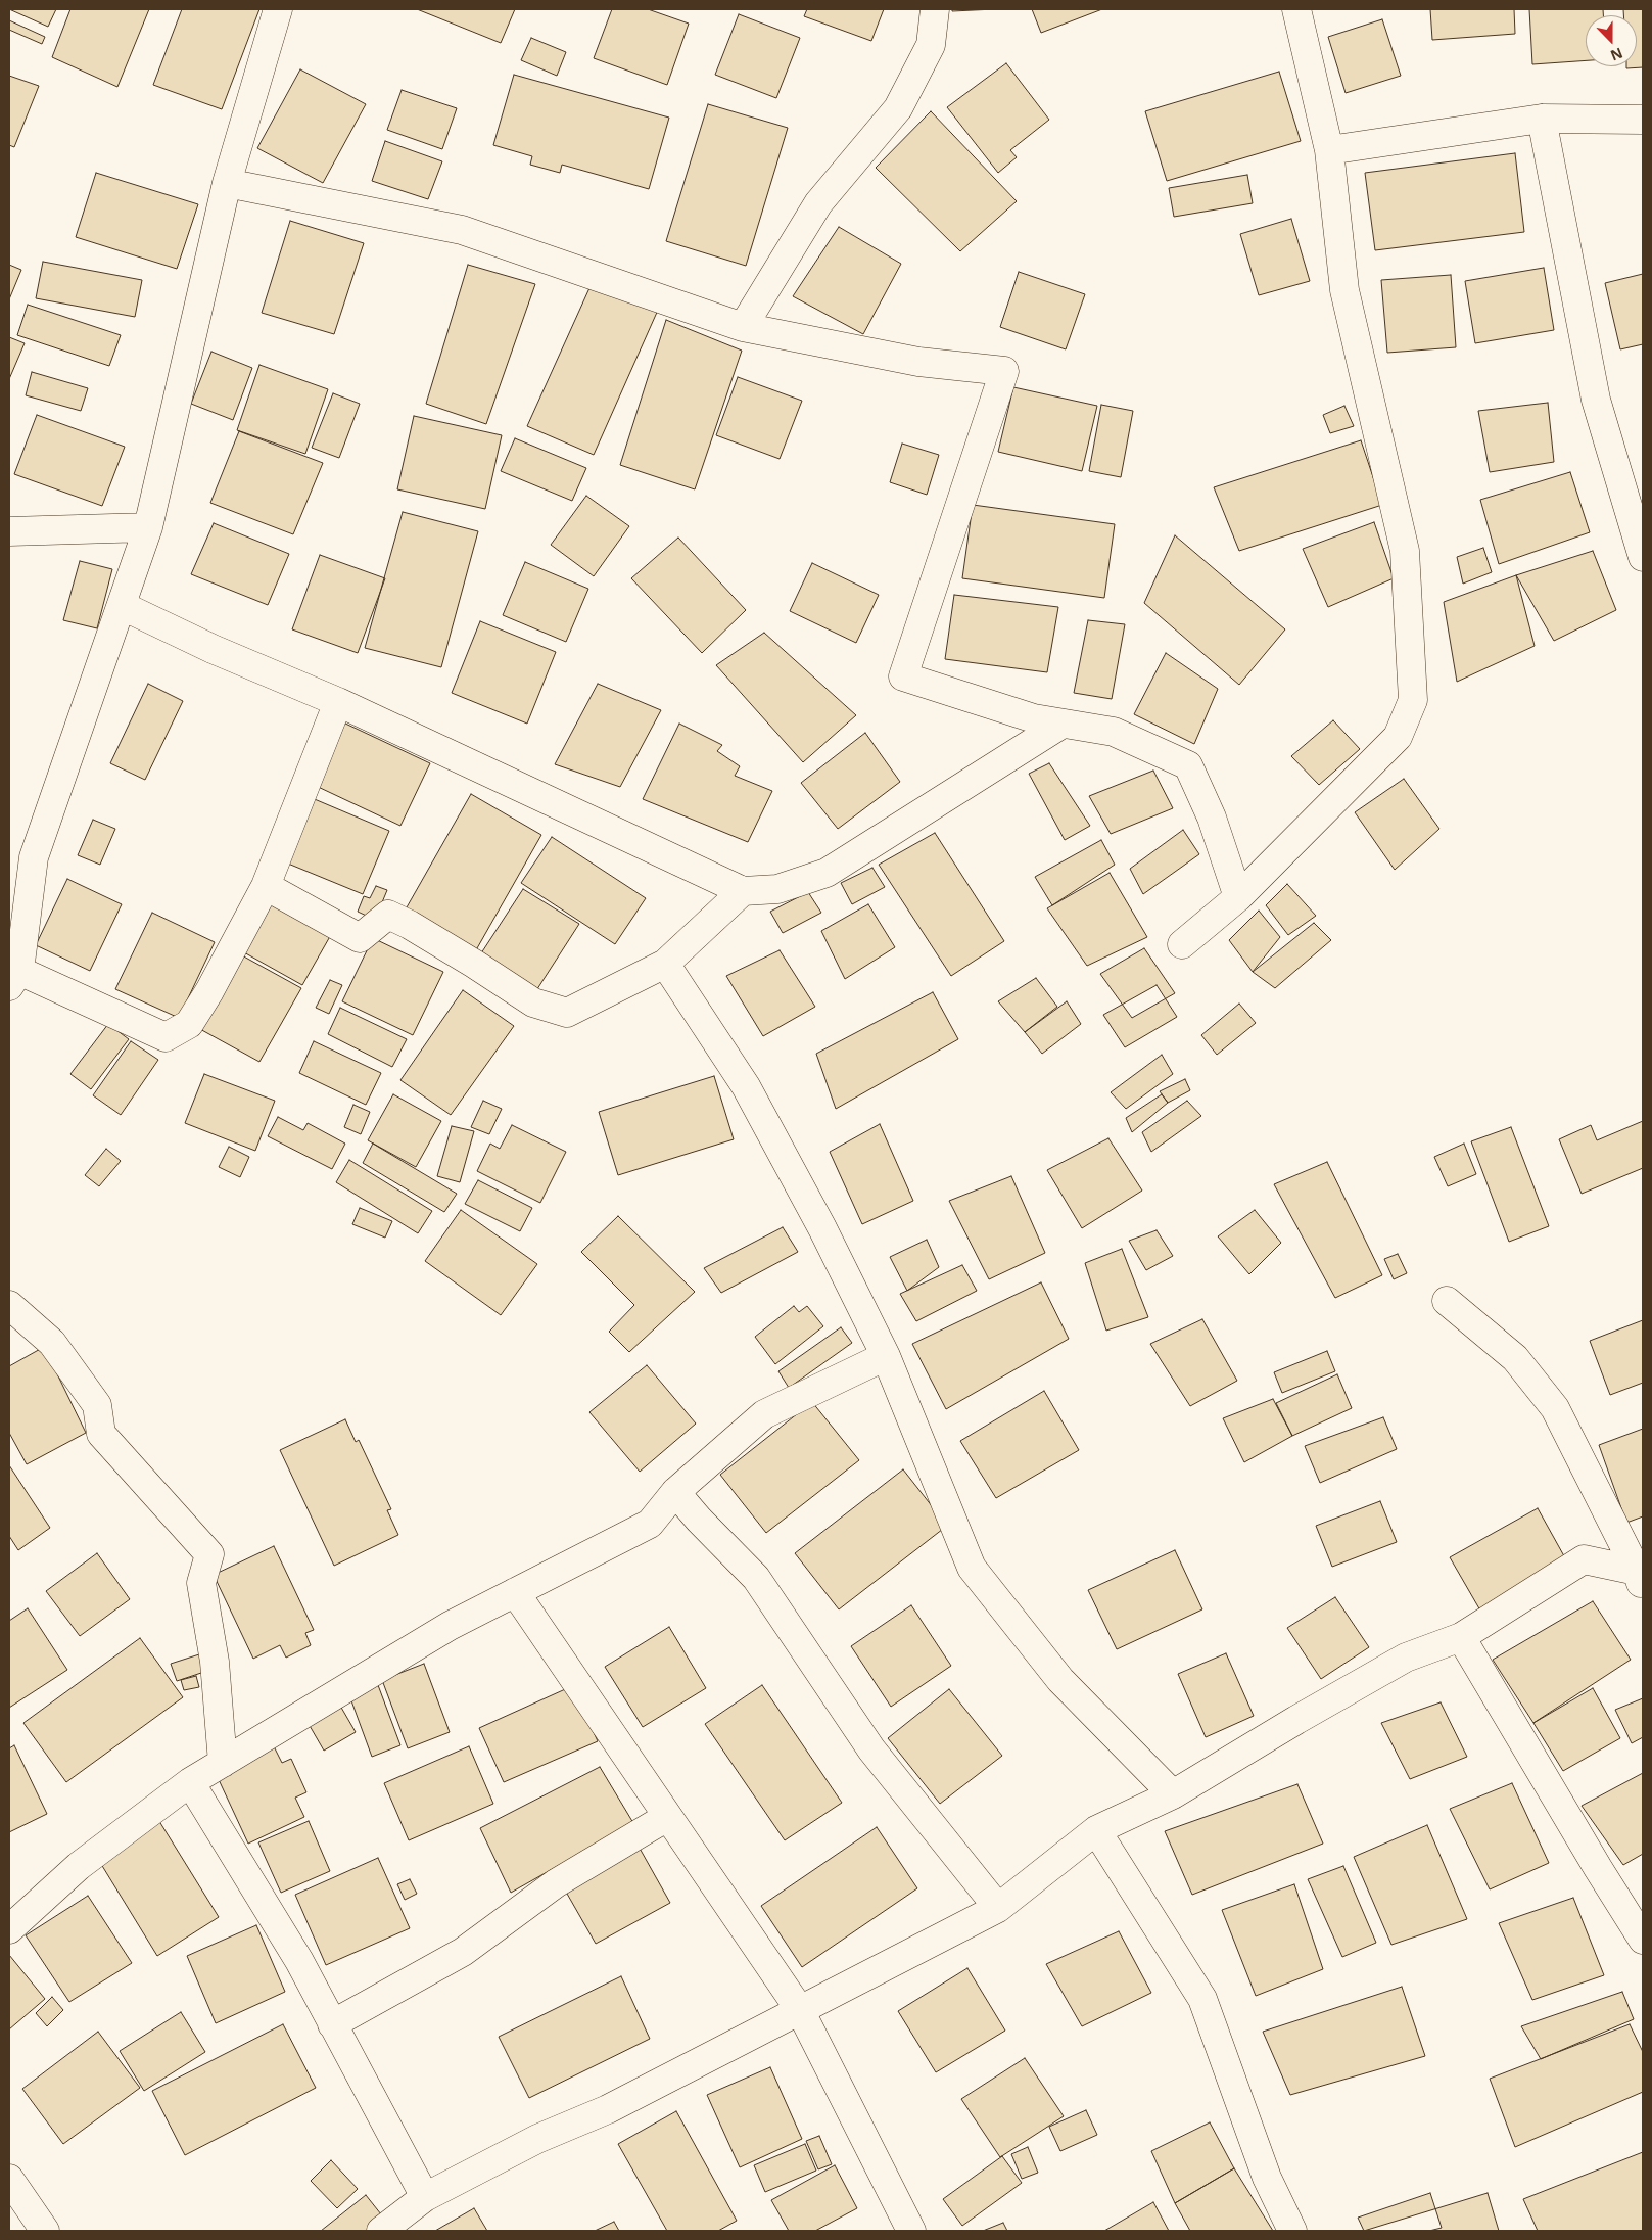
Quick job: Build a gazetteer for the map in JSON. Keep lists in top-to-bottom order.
{
  "north": "bottom"
}
